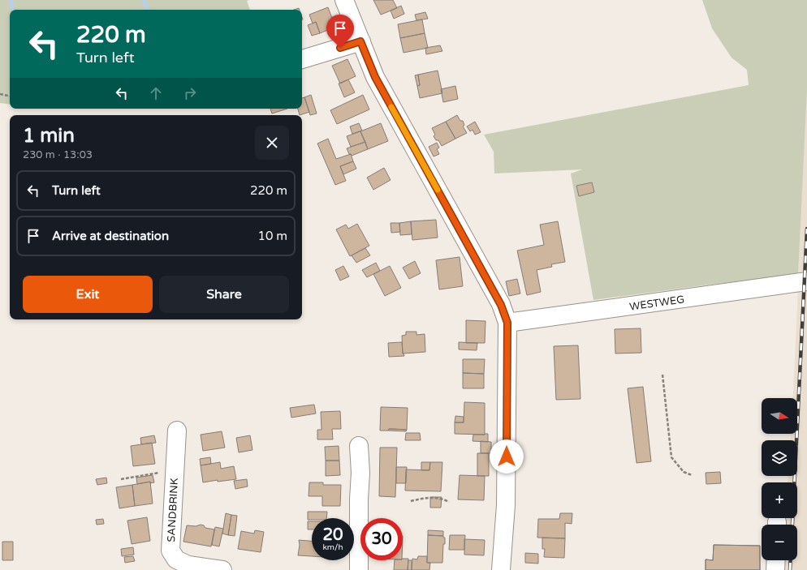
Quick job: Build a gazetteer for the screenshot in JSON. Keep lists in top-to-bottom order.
{
  "streets": {
    "street": ["WESTWEG", "SANDBRINK"]
  },
  "north": "right",
  "page": {
    "turn": ["220 m", "Turn left"],
    "heading": ["1 min", "230 m · 13:03"],
    "list": [
      {
        "name": "Turn left",
        "value": "220 m"
      },
      {
        "name": "Arrive at destination",
        "value": "10 m"
      }
    ],
    "buttons": ["Exit", "Share"],
    "map_buttons": ["+", "−"],
    "speed": "20 km/h",
    "limit": "30"
  }
}
